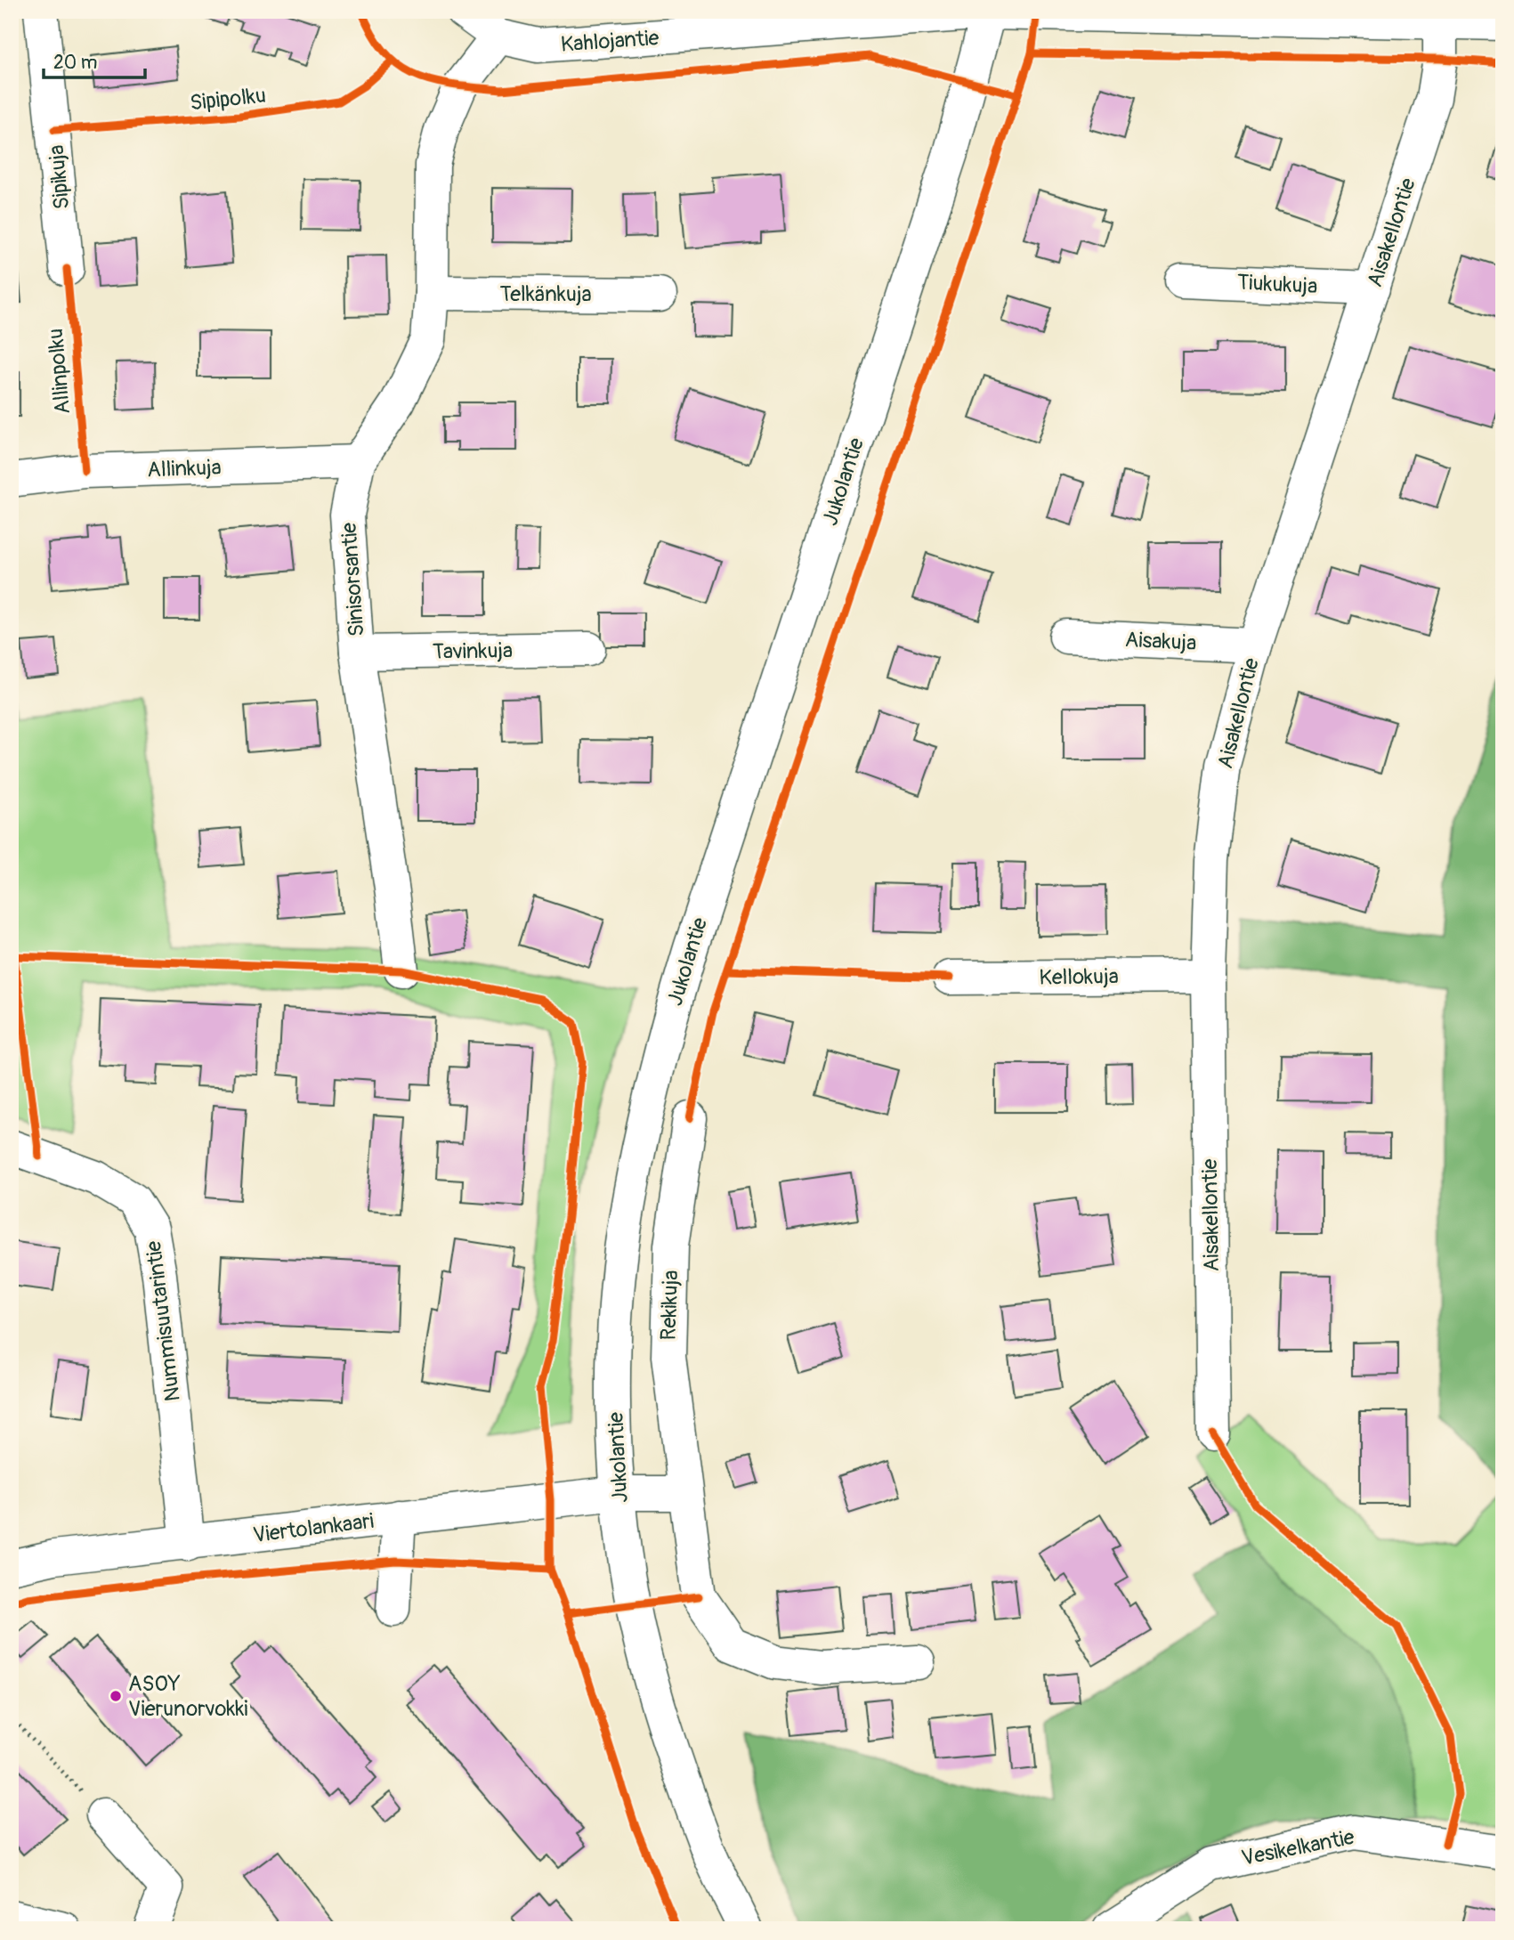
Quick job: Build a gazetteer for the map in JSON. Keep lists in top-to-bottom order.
{
  "streets": {
    "street": [
      "Kahlojantie",
      "Sipikuja",
      "Aisakellontie",
      "Tiukukuja",
      "Telkänkuja",
      "Allinkuja",
      "Jukolantie",
      "Sinisorsantie",
      "Aisakuja",
      "Tavinkuja",
      "Kellokuja",
      "Rekikuja",
      "Nummisuutarintie",
      "Viertolankaari",
      "Vesikelkantie"
    ],
    "cycle path": ["Sipipolku", "Allinpolku"]
  },
  "crossings": [
    ["Kahlojantie", "Aisakellontie"],
    ["Kahlojantie", "Jukolantie"],
    ["Kahlojantie", "Sinisorsantie"],
    ["Aisakellontie", "Tiukukuja"],
    ["Aisakellontie", "Aisakuja"],
    ["Aisakellontie", "Kellokuja"],
    ["Telkänkuja", "Sinisorsantie"],
    ["Allinkuja", "Sinisorsantie"],
    ["Jukolantie", "Viertolankaari"],
    ["Sinisorsantie", "Tavinkuja"],
    ["Nummisuutarintie", "Viertolankaari"]
  ],
  "places": ["ASOY Vierunorvokki"],
  "scale_bar": "20 m"
}
